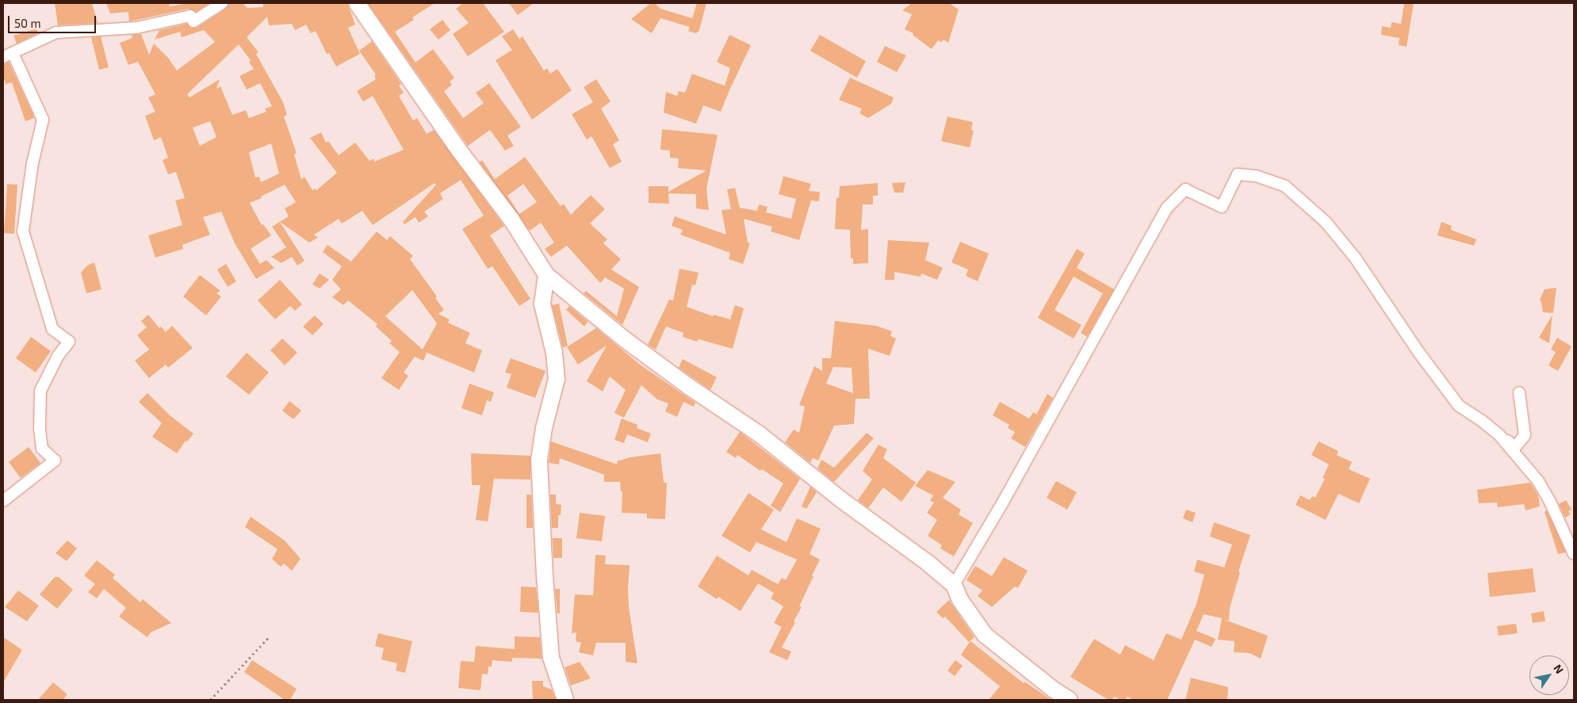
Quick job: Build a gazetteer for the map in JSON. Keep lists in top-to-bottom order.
{
  "scale_bar": "50 m",
  "north": "top right"
}
